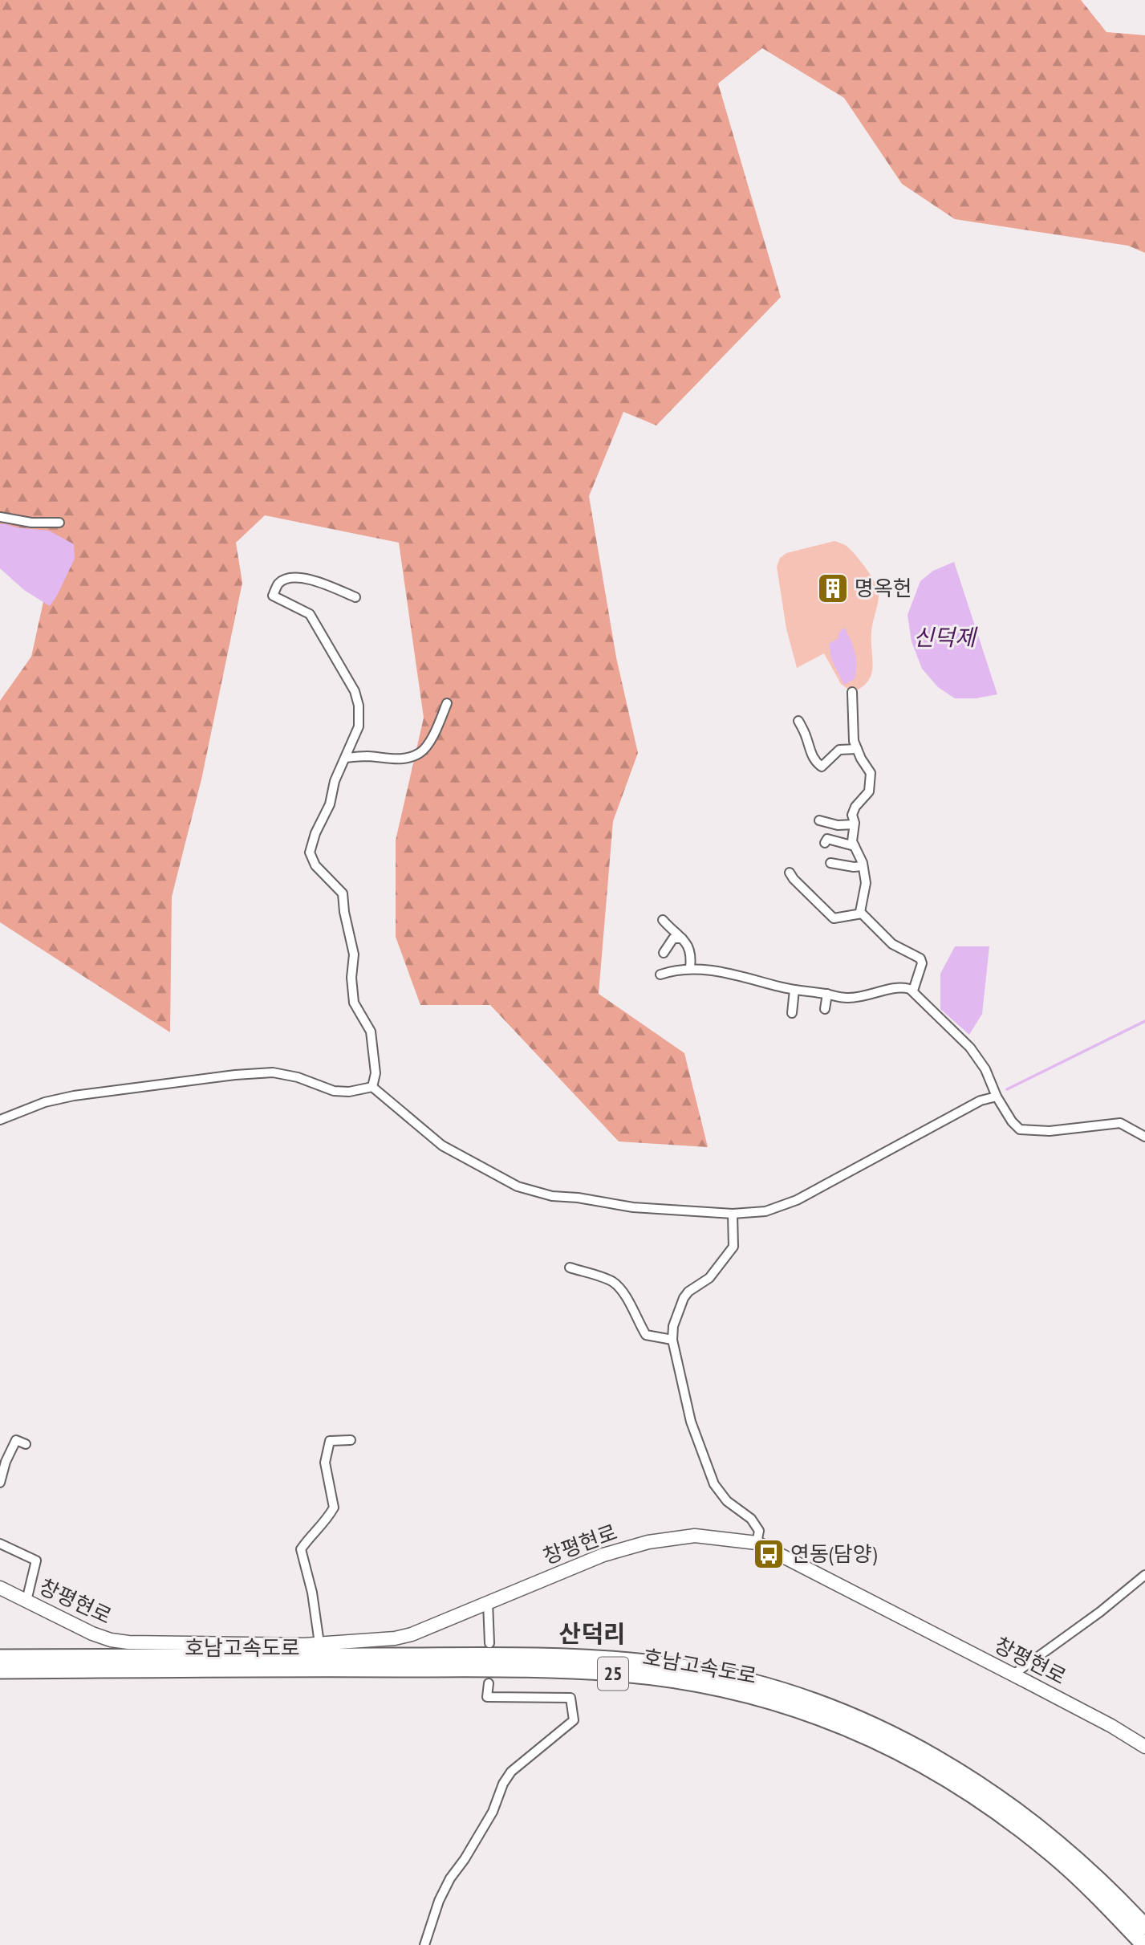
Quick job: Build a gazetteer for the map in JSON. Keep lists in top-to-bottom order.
{
  "streets": {
    "highway": ["호남고속도로", "25"],
    "main road": ["창평현로"]
  },
  "districts": ["산덕리"],
  "water": ["신덕제"],
  "places": {
    "building": ["명옥헌"],
    "bus stop": ["연동(담양)"]
  }
}
